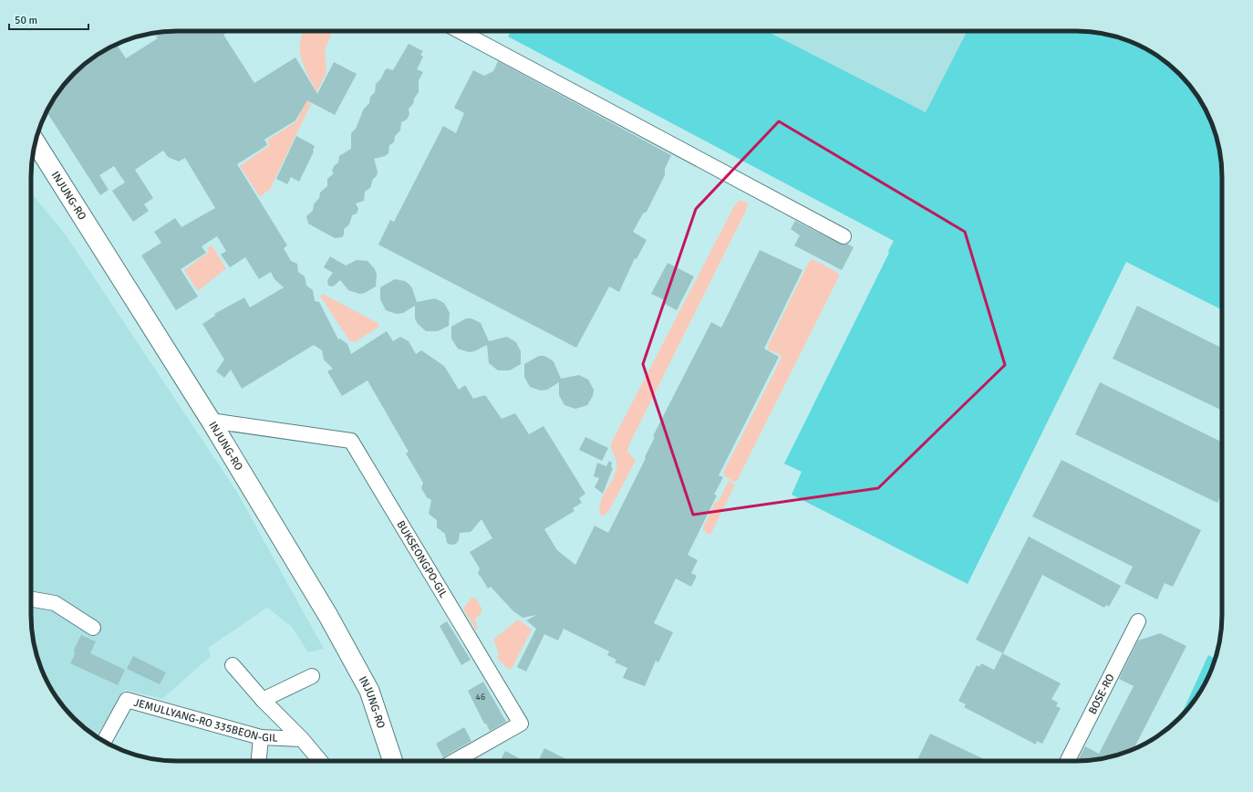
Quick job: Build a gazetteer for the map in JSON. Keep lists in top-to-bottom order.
{
  "streets": {
    "main road": ["INJUNG-RO"],
    "street": ["BUKSEONGPO-GIL", "BOSE-RO", "JEMULLYANG-RO 335BEON-GIL"]
  },
  "crossings": [
    ["INJUNG-RO", "BUKSEONGPO-GIL"]
  ],
  "house_numbers": ["46"],
  "scale_bar": "50 m"
}
